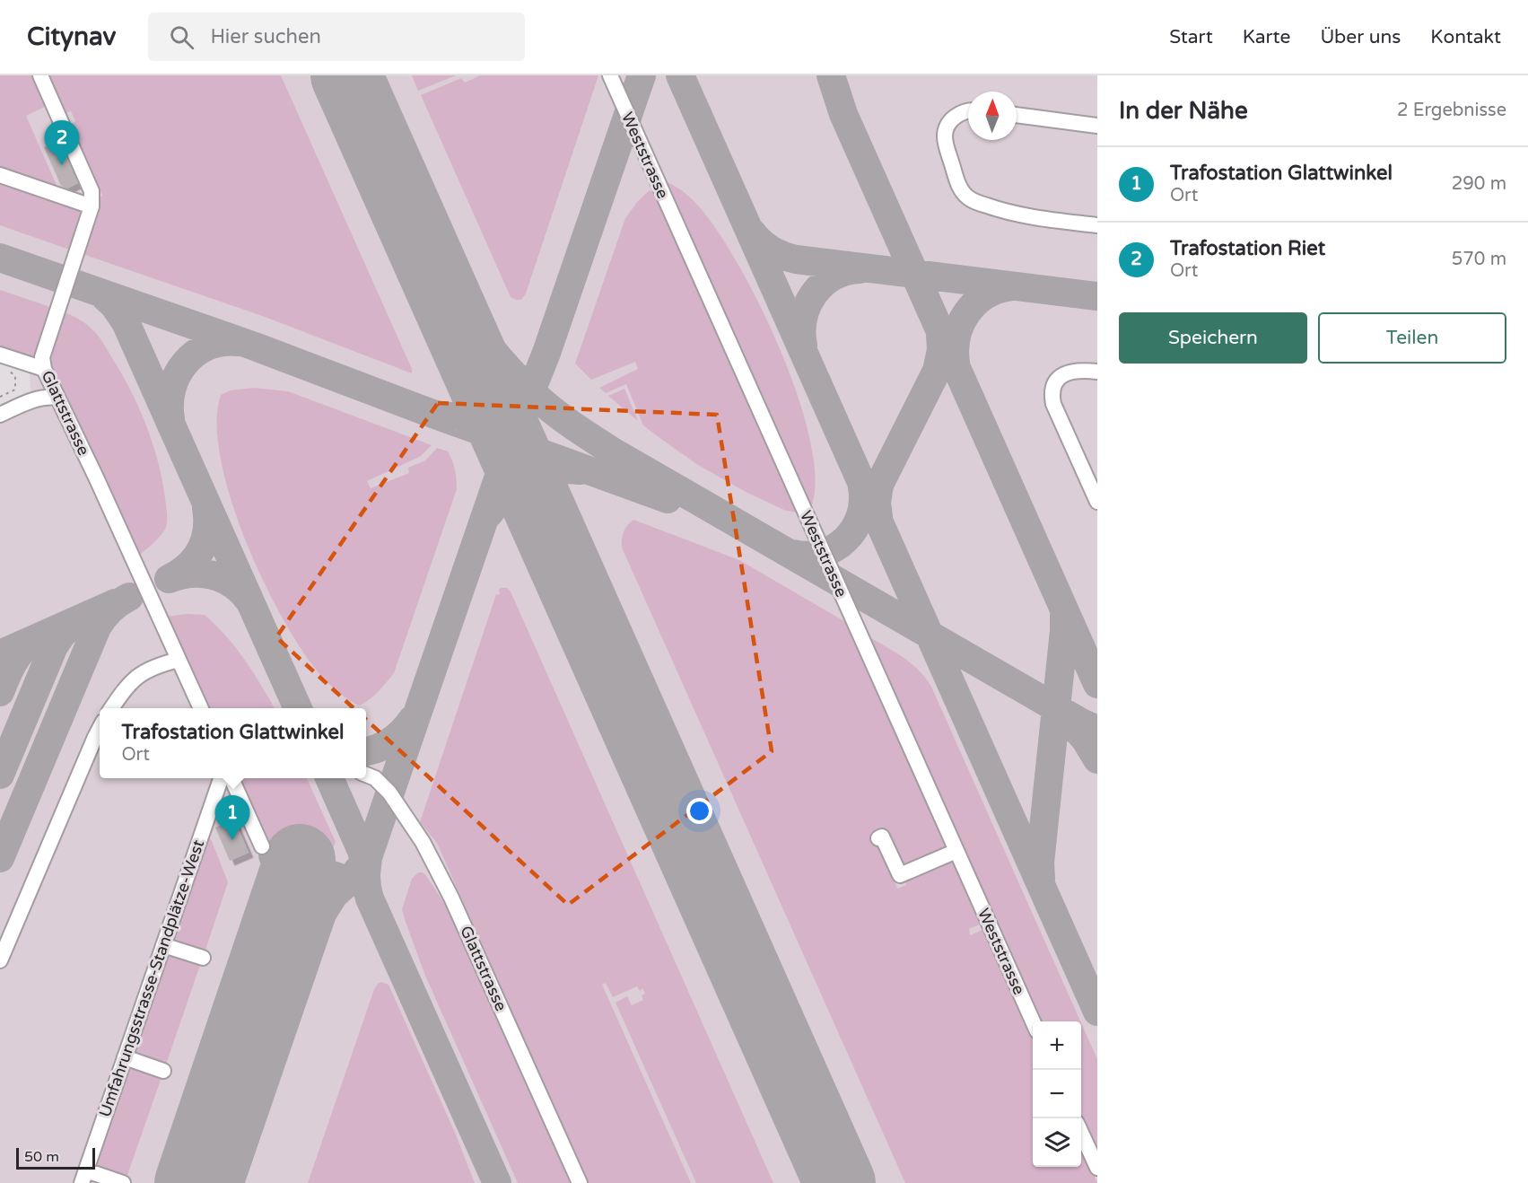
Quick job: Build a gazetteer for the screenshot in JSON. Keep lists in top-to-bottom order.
{
  "streets": {
    "lane": ["Weststrasse", "Glattstrasse", "Umfahrungsstrasse-Standplätze-West"]
  },
  "scale_bar": "50 m",
  "north": "top",
  "page": {
    "header": "Citynav",
    "search": "Hier suchen",
    "nav": [
      "Start",
      "Karte",
      "Über uns",
      "Kontakt"
    ],
    "heading": ["In der Nähe", "2 Ergebnisse"],
    "pins": ["2", "1"],
    "list": [
      {
        "mark": "1",
        "name": "Trafostation Glattwinkel",
        "note": "Ort",
        "value": "290 m"
      },
      {
        "mark": "2",
        "name": "Trafostation Riet",
        "note": "Ort",
        "value": "570 m"
      }
    ],
    "buttons": ["Speichern", "Teilen"],
    "popup": ["Trafostation Glattwinkel", "Ort"],
    "map_buttons": ["+", "−"],
    "scale": "50 m"
  }
}
